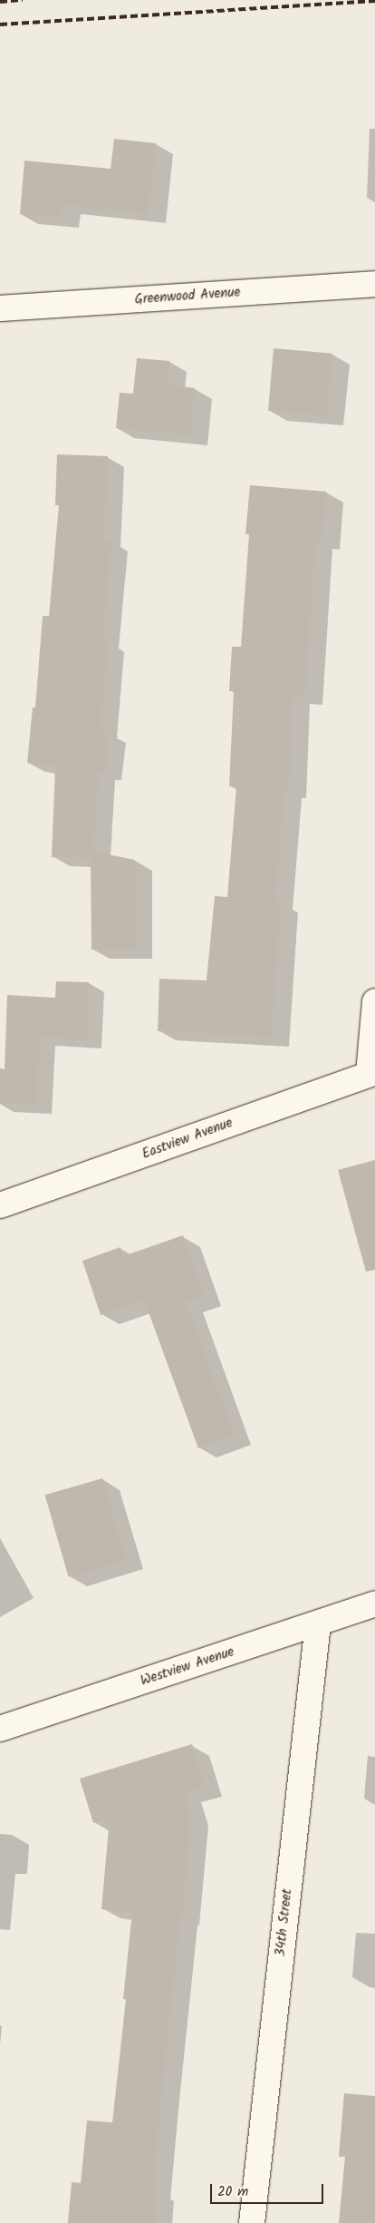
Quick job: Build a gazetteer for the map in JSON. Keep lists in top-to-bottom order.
{
  "streets": {
    "street": [
      "Greenwood Avenue",
      "Eastview Avenue",
      "Westview Avenue",
      "34th Street"
    ]
  },
  "crossings": [
    ["Westview Avenue", "34th Street"]
  ],
  "scale_bar": "20 m"
}
